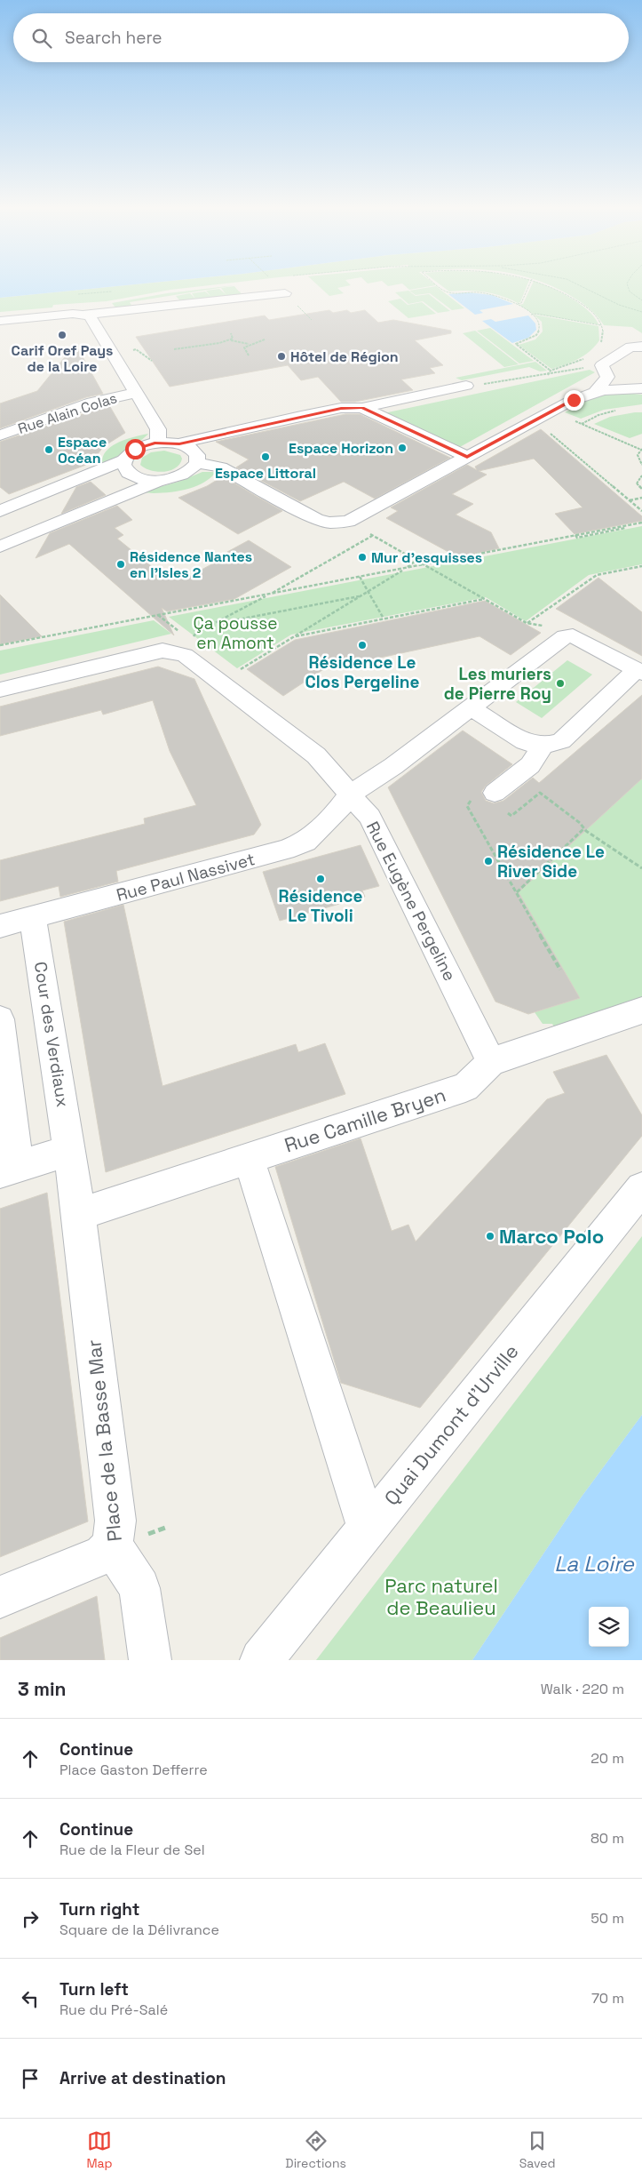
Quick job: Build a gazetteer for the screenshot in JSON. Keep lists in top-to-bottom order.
{
  "streets": {
    "street": [
      "Rue Alain Colas",
      "Rue Paul Nassivet",
      "Rue Eugène Pergeline",
      "Cour des Verdiaux",
      "Rue Camille Bryen",
      "Quai Dumont d'Urville",
      "Place de la Basse Mar"
    ]
  },
  "crossings": [
    ["Rue Paul Nassivet", "Rue Eugène Pergeline"],
    ["Rue Paul Nassivet", "Cour des Verdiaux"],
    ["Rue Eugène Pergeline", "Rue Camille Bryen"],
    ["Cour des Verdiaux", "Rue Camille Bryen"],
    ["Cour des Verdiaux", "Place de la Basse Mar"],
    ["Rue Camille Bryen", "Place de la Basse Mar"]
  ],
  "water": ["La Loire"],
  "parks": ["Ça pousse en Amont", "Parc naturel de Beaulieu"],
  "places": [
    "Carif Oref Pays de la Loire",
    "Hôtel de Région",
    "Espace Horizon",
    "Espace Océan",
    "Espace Littoral",
    "Mur d'esquisses",
    "Résidence Nantes en l'Isles 2",
    "Résidence Le Clos Pergeline",
    "Les muriers de Pierre Roy",
    "Résidence Le River Side",
    "Résidence Le Tivoli",
    "Marco Polo"
  ],
  "page": {
    "search": "Search here",
    "heading": ["3 min", "Walk · 220 m"],
    "list": [
      ["Continue", "Place Gaston Defferre", "20 m"],
      ["Continue", "Rue de la Fleur de Sel", "80 m"],
      ["Turn right", "Square de la Délivrance", "50 m"],
      ["Turn left", "Rue du Pré-Salé", "70 m"],
      "Arrive at destination"
    ],
    "nav": ["Map", "Directions", "Saved"]
  }
}
